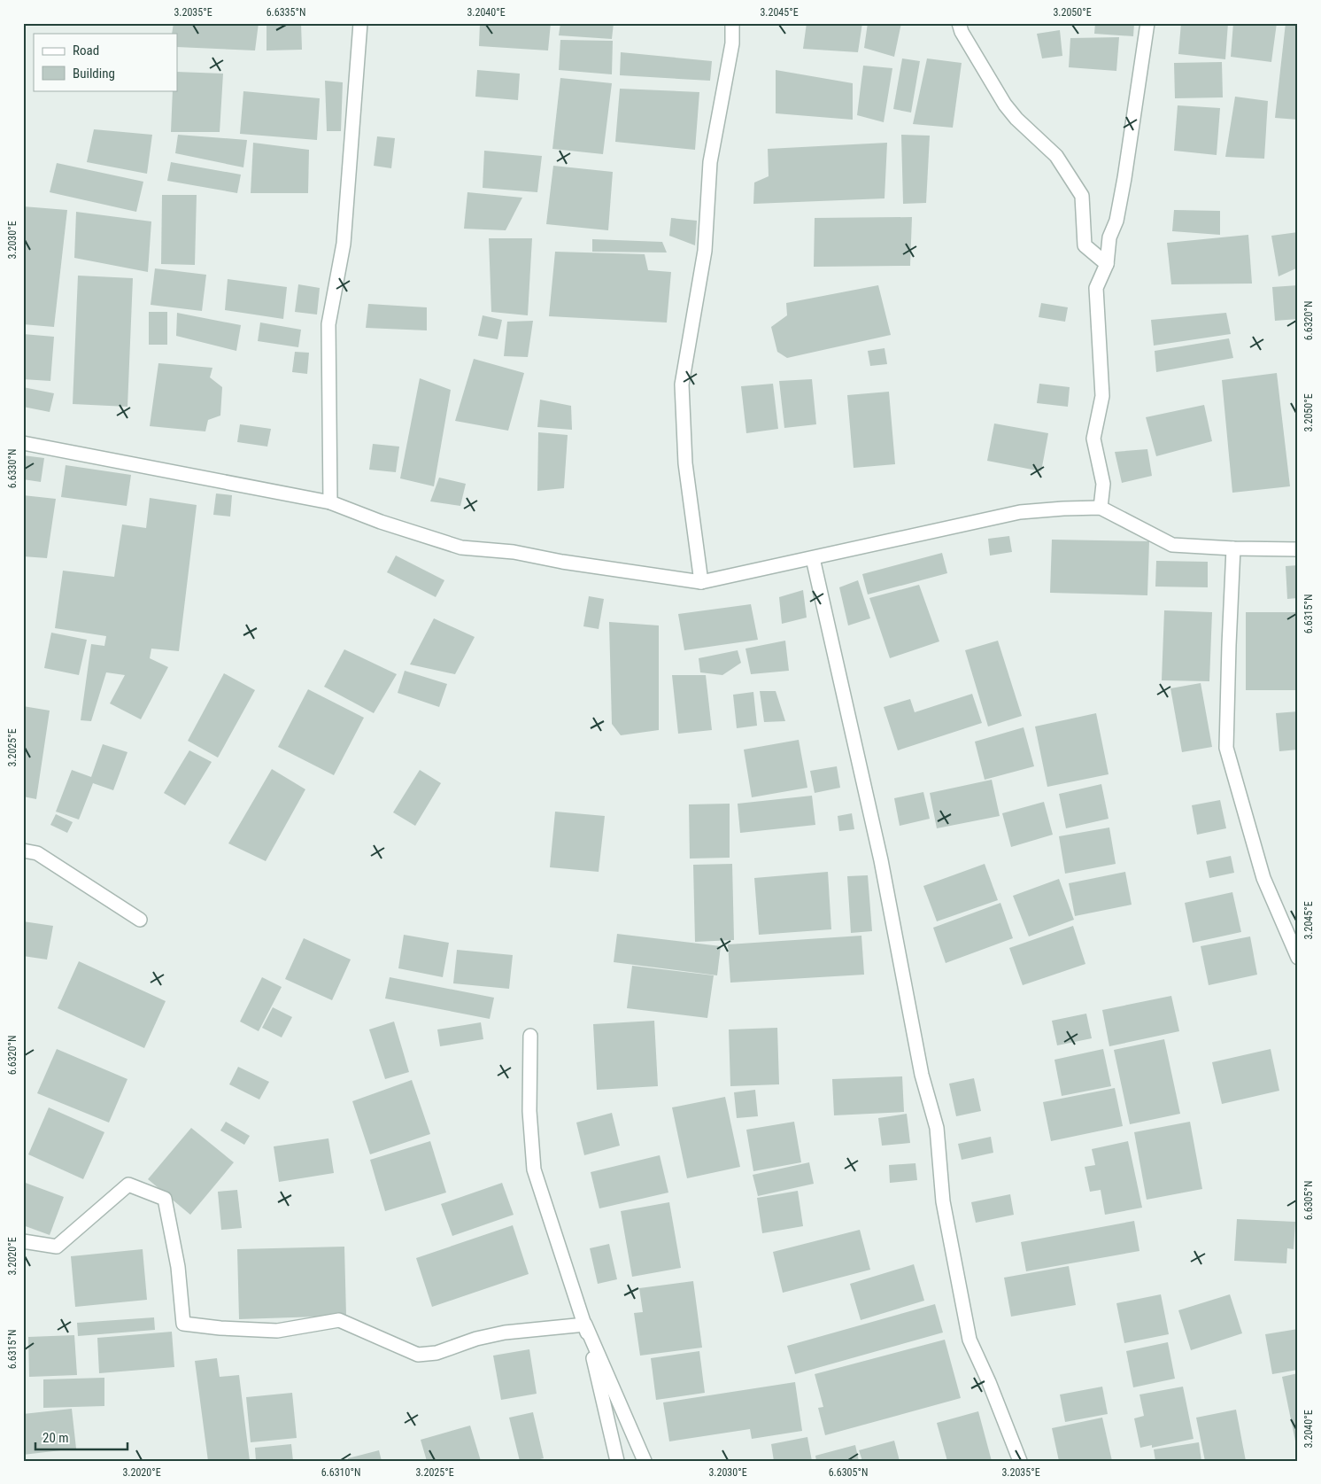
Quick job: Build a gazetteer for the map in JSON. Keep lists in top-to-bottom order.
{
  "legend": ["Road", "Building"],
  "scale_bar": "20 m",
  "coordinates": [
    "3.2035°E",
    "6.6335°N",
    "3.2040°E",
    "3.2045°E",
    "3.2050°E",
    "3.2030°E",
    "6.6320°N",
    "6.6330°N",
    "6.6315°N",
    "3.2025°E",
    "6.6305°N",
    "3.2020°E",
    "6.6310°N"
  ]
}
